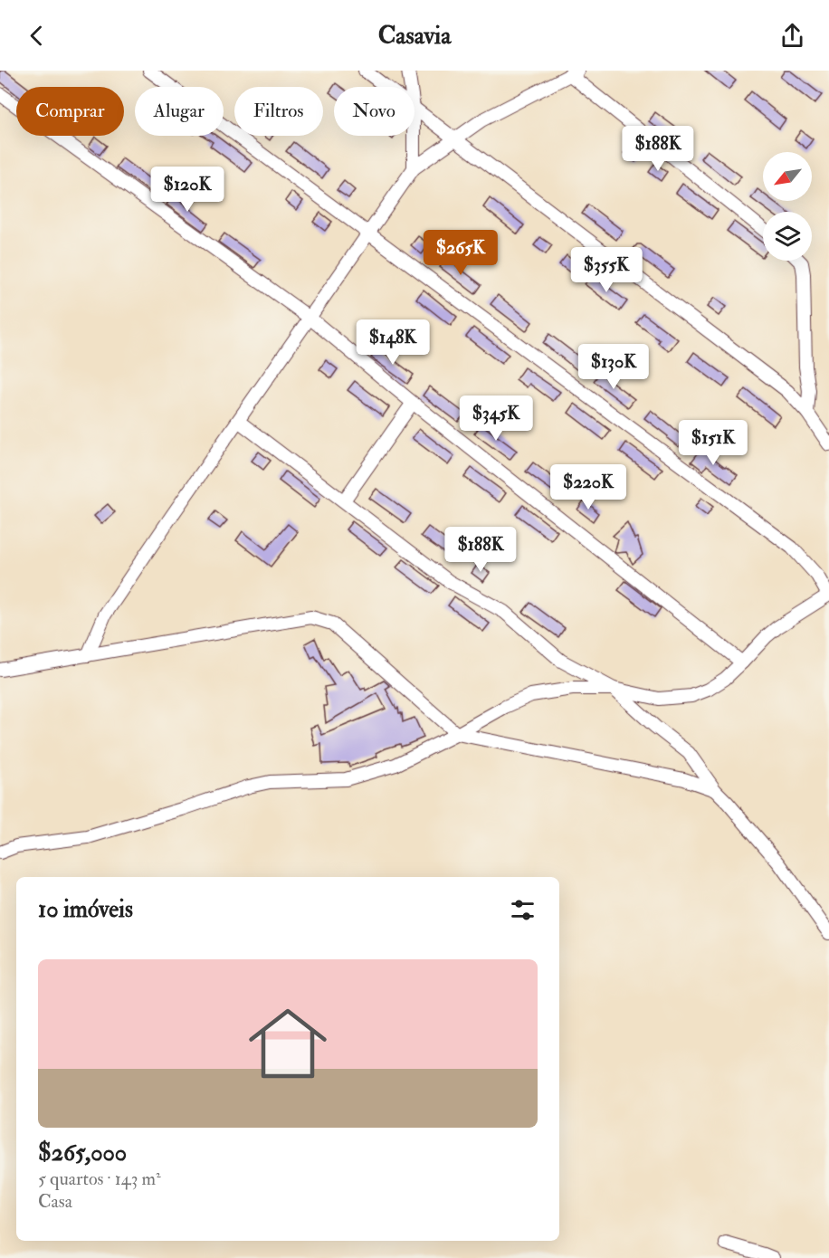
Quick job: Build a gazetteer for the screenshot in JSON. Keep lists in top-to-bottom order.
{
  "north": "bottom left",
  "page": {
    "header": "Casavia",
    "chip": [
      "Comprar",
      "Alugar",
      "Filtros",
      "Novo"
    ],
    "price": [
      "$188K",
      "$120K",
      "$265K",
      "$355K",
      "$148K",
      "$130K",
      "$345K",
      "$151K",
      "$220K",
      "$188K"
    ],
    "heading": "10 imóveis",
    "list": [
      {
        "name": "$265,000",
        "note": "5 quartos · 143 m² · Casa"
      }
    ]
  }
}
